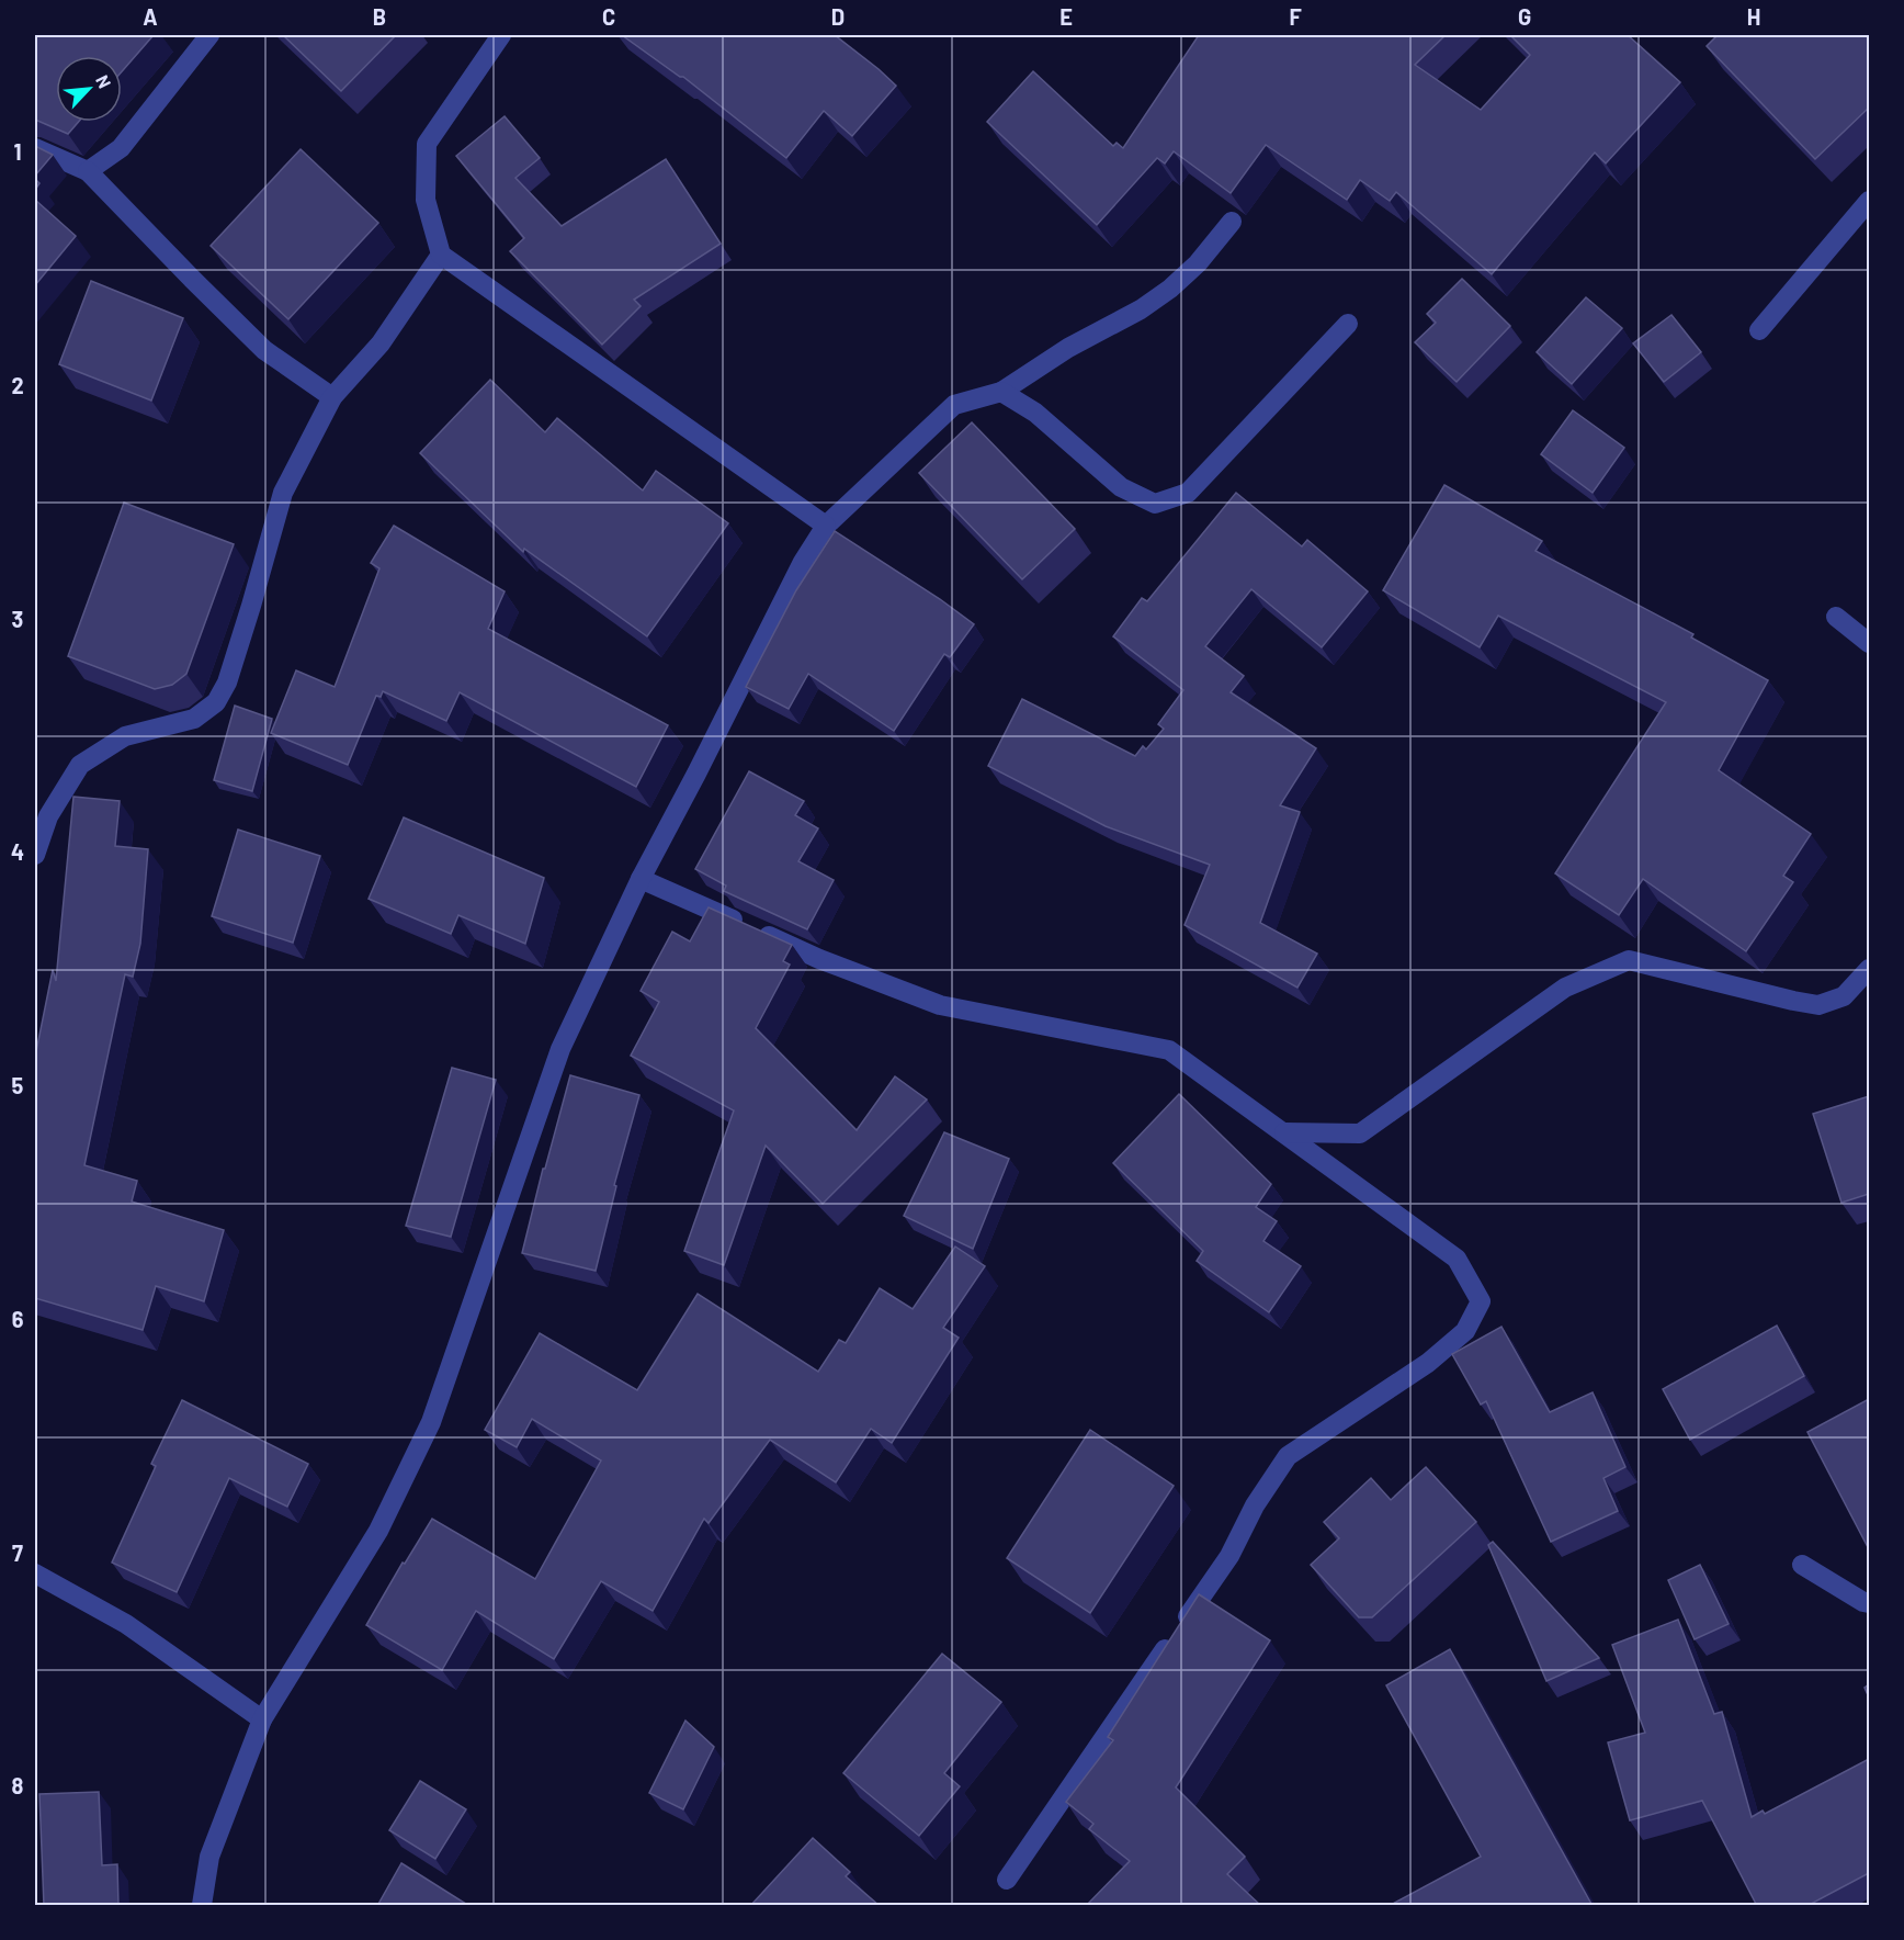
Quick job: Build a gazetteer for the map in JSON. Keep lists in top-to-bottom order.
{
  "north": "top right",
  "grid": {
    "columns": [
      "A",
      "B",
      "C",
      "D",
      "E",
      "F",
      "G",
      "H"
    ],
    "rows": [
      "1",
      "2",
      "3",
      "4",
      "5",
      "6",
      "7",
      "8"
    ]
  }
}
